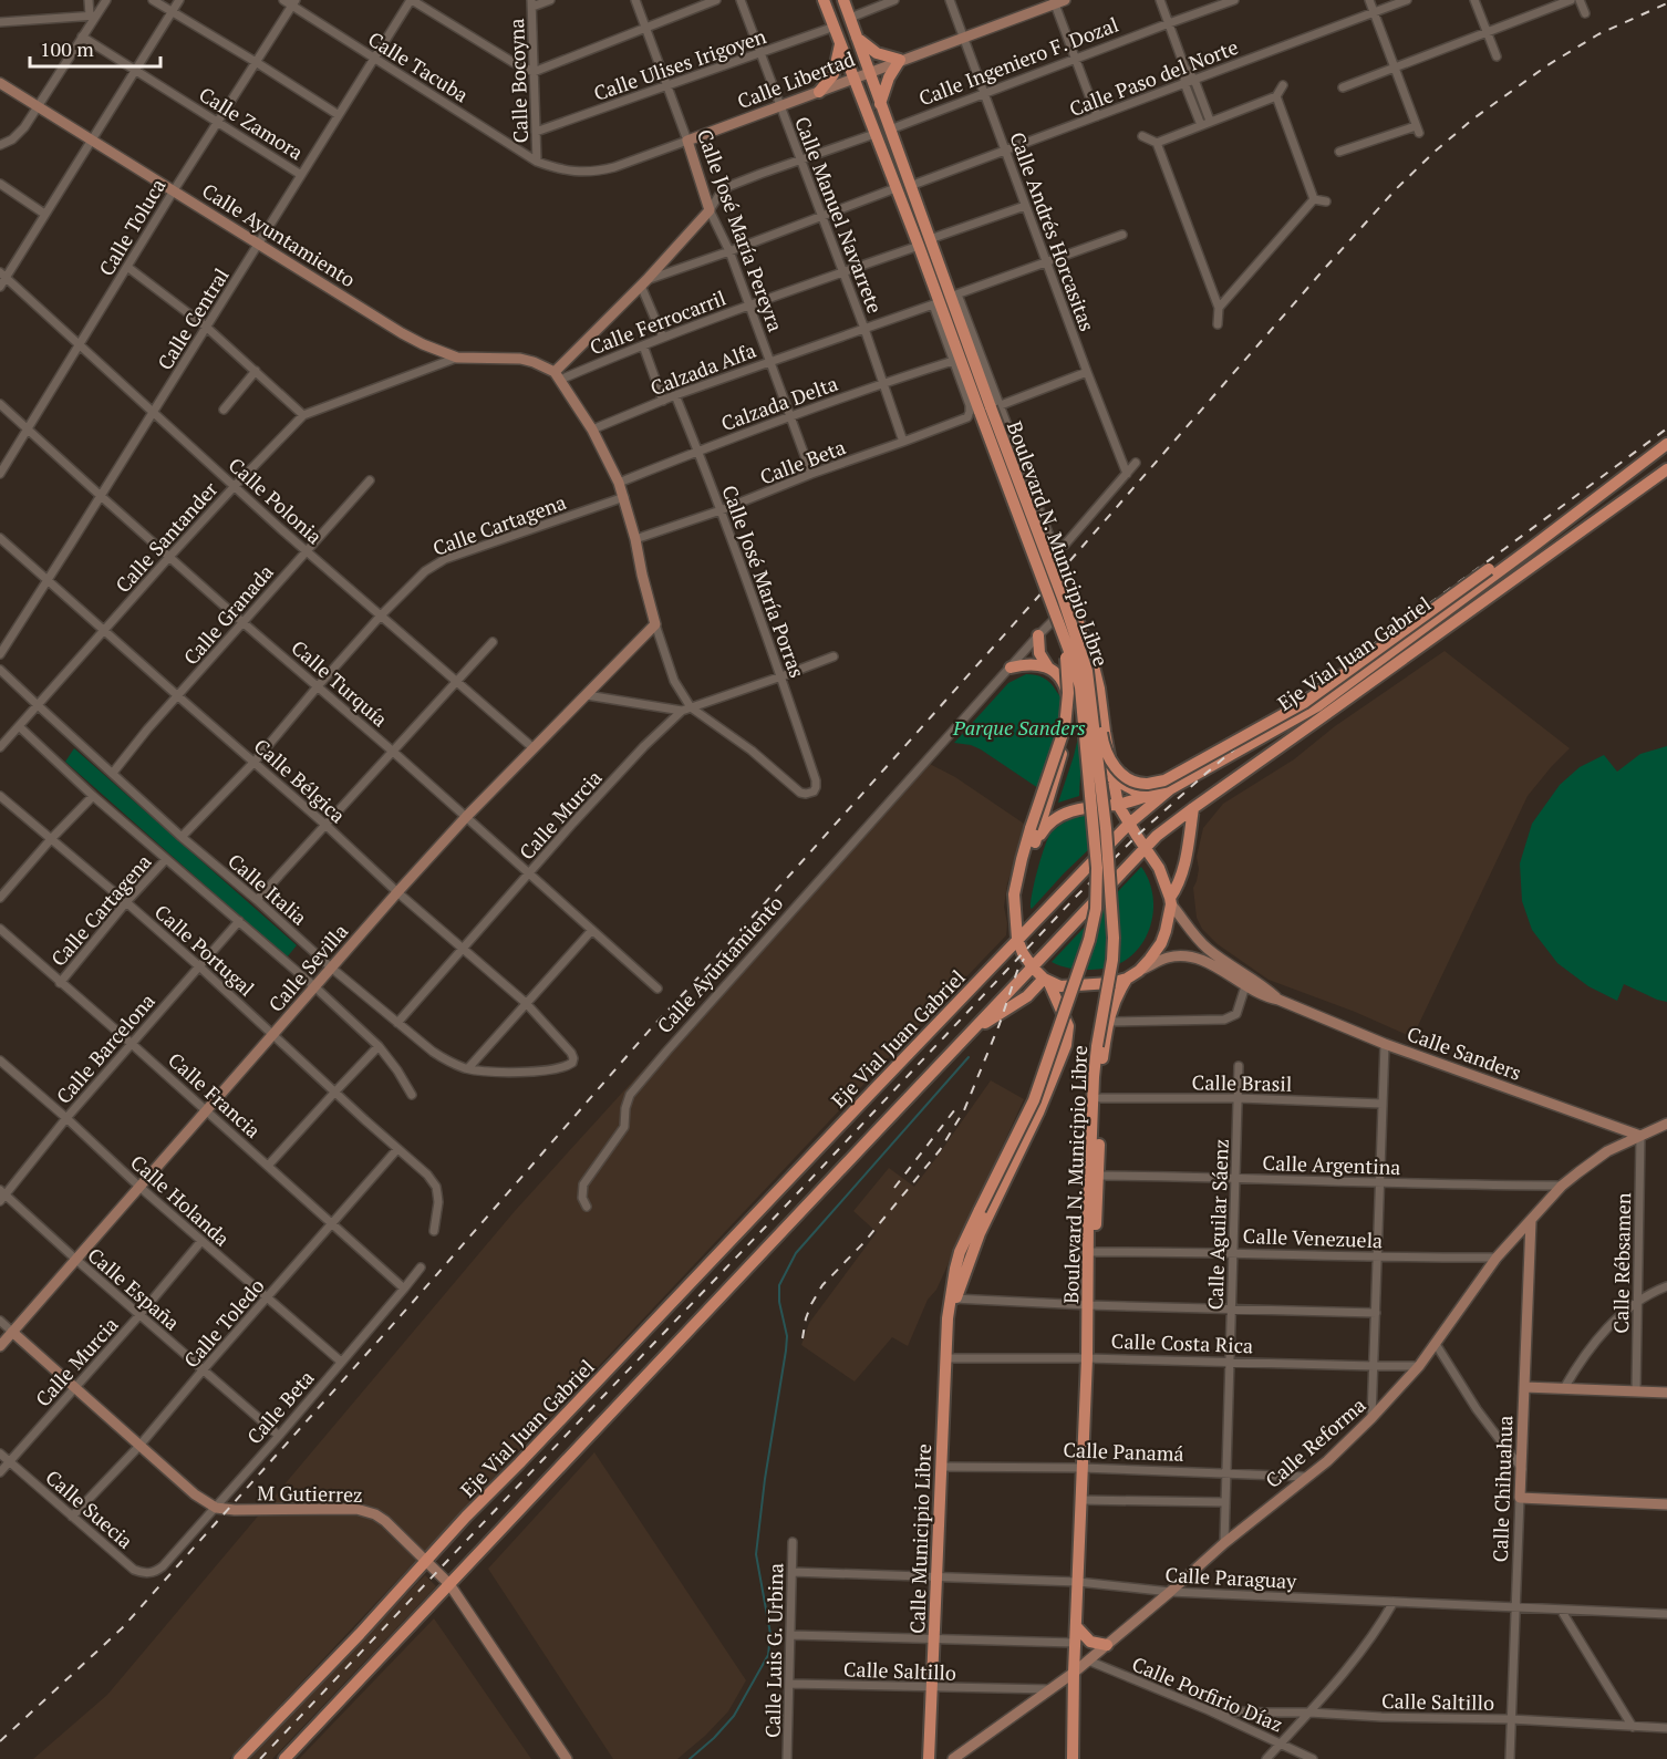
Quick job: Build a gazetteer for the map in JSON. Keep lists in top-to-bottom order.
{
  "streets": {
    "main road": [
      "Calle Libertad",
      "Calle José María Pereyra",
      "Calle Ayuntamiento",
      "Boulevard N. Municipio Libre",
      "Eje Vial Juan Gabriel",
      "Calle Sevilla",
      "Calle Sanders",
      "Calle Reforma",
      "Calle Chihuahua",
      "M Gutierrez",
      "Calle Municipio Libre"
    ],
    "street": [
      "Calle Ingeniero F. Dozal",
      "Calle Ulises Irigoyen",
      "Calle Tacuba",
      "Calle Paso del Norte",
      "Calle Bocoyna",
      "Calle Zamora",
      "Calle Manuel Navarrete",
      "Calle Toluca",
      "Calle Andrés Horcasitas",
      "Calle Central",
      "Calle Ferrocarril",
      "Calzada Alfa",
      "Calzada Delta",
      "Calle Beta",
      "Calle Polonia",
      "Calle Cartagena",
      "Calle Santander",
      "Calle José María Porras",
      "Calle Granada",
      "Calle Turquía",
      "Calle Bélgica",
      "Calle Murcia",
      "Calle Italia",
      "Calle Portugal",
      "Calle Barcelona",
      "Calle Brasil",
      "Calle Francia",
      "Calle Argentina",
      "Calle Holanda",
      "Calle Aguilar Sáenz",
      "Calle Venezuela",
      "Calle Rébsamen",
      "Calle España",
      "Calle Toledo",
      "Calle Costa Rica",
      "Calle Panamá",
      "Calle Suecia",
      "Calle Paraguay",
      "Calle Luis G. Urbina",
      "Calle Saltillo",
      "Calle Porfirio Díaz"
    ]
  },
  "crossings": [
    ["Calle Ingeniero F. Dozal", "Calle Andrés Horcasitas"],
    ["Calle Ingeniero F. Dozal", "Boulevard N. Municipio Libre"],
    ["Calle Ulises Irigoyen", "Calle Bocoyna"],
    ["Calle Ulises Irigoyen", "Calle Manuel Navarrete"],
    ["Calle Ulises Irigoyen", "Calle José María Pereyra"],
    ["Calle Ulises Irigoyen", "Boulevard N. Municipio Libre"],
    ["Calle Tacuba", "Calle Libertad"],
    ["Calle Tacuba", "Calle Bocoyna"],
    ["Calle Tacuba", "Calle Toluca"],
    ["Calle Tacuba", "Calle Central"],
    ["Calle Paso del Norte", "Calle Andrés Horcasitas"],
    ["Calle Paso del Norte", "Boulevard N. Municipio Libre"],
    ["Calle Libertad", "Calle Bocoyna"],
    ["Calle Libertad", "Calle Manuel Navarrete"],
    ["Calle Libertad", "Calle José María Pereyra"],
    ["Calle Libertad", "Calle Andrés Horcasitas"],
    ["Calle Libertad", "Boulevard N. Municipio Libre"],
    ["Calle Zamora", "Calle Toluca"],
    ["Calle Zamora", "Calle Central"],
    ["Calle Manuel Navarrete", "Calle Ferrocarril"],
    ["Calle Manuel Navarrete", "Calzada Alfa"],
    ["Calle Manuel Navarrete", "Calzada Delta"],
    ["Calle Manuel Navarrete", "Calle Beta"],
    ["Calle Toluca", "Calle Ayuntamiento"],
    ["Calle Toluca", "Calle Polonia"],
    ["Calle Toluca", "Calle Turquía"],
    ["Calle José María Pereyra", "Calle Ferrocarril"],
    ["Calle José María Pereyra", "Calzada Alfa"],
    ["Calle José María Pereyra", "Calzada Delta"],
    ["Calle José María Pereyra", "Calle Beta"],
    ["Calle Andrés Horcasitas", "Calzada Alfa"],
    ["Calle Andrés Horcasitas", "Calle Beta"],
    ["Calle Ayuntamiento", "Calle Central"],
    ["Calle Ayuntamiento", "Calle Ferrocarril"],
    ["Calle Ayuntamiento", "Calle Santander"],
    ["Calle Central", "Calle Polonia"],
    ["Calle Central", "Calle Turquía"],
    ["Calle Central", "Calle Bélgica"],
    ["Calle Ferrocarril", "Boulevard N. Municipio Libre"],
    ["Calzada Alfa", "Boulevard N. Municipio Libre"],
    ["Calzada Alfa", "Calle José María Porras"],
    ["Calzada Delta", "Calle José María Porras"],
    ["Calle Beta", "Boulevard N. Municipio Libre"],
    ["Calle Beta", "Calle José María Porras"],
    ["Calle Beta", "Calle Francia"],
    ["Calle Beta", "Calle Holanda"],
    ["Calle Beta", "Calle España"],
    ["Calle Beta", "M Gutierrez"],
    ["Calle Beta", "Calle Suecia"],
    ["Calle Polonia", "Calle Cartagena"],
    ["Calle Polonia", "Calle Santander"],
    ["Calle Polonia", "Calle Granada"],
    ["Calle Polonia", "Calle Sevilla"],
    ["Calle Cartagena", "Calle Turquía"],
    ["Calle Cartagena", "Calle Bélgica"],
    ["Calle Cartagena", "Calle Italia"],
    ["Calle Cartagena", "Calle Portugal"],
    ["Calle Cartagena", "Calle Francia"],
    ["Calle Santander", "Calle Turquía"],
    ["Calle Santander", "Calle Bélgica"],
    ["Calle Santander", "Calle Italia"],
    ["Boulevard N. Municipio Libre", "Calle Venezuela"],
    ["Boulevard N. Municipio Libre", "Calle Costa Rica"],
    ["Boulevard N. Municipio Libre", "Calle Reforma"],
    ["Boulevard N. Municipio Libre", "Calle Panamá"],
    ["Boulevard N. Municipio Libre", "Calle Municipio Libre"],
    ["Boulevard N. Municipio Libre", "Calle Paraguay"],
    ["Calle José María Porras", "Calle Murcia"],
    ["Calle Granada", "Calle Turquía"],
    ["Calle Granada", "Calle Bélgica"],
    ["Calle Granada", "Calle Italia"],
    ["Eje Vial Juan Gabriel", "M Gutierrez"],
    ["Calle Turquía", "Calle Murcia"],
    ["Calle Turquía", "Calle Sevilla"],
    ["Calle Bélgica", "Calle Murcia"],
    ["Calle Bélgica", "Calle Italia"],
    ["Calle Bélgica", "Calle Sevilla"],
    ["Calle Murcia", "Calle Italia"],
    ["Calle Murcia", "Calle Holanda"],
    ["Calle Murcia", "Calle España"],
    ["Calle Murcia", "Calle Suecia"],
    ["Calle Italia", "Calle Sevilla"],
    ["Calle Portugal", "Calle Sevilla"],
    ["Calle Portugal", "Calle Barcelona"],
    ["Calle Portugal", "Calle Toledo"],
    ["Calle Sevilla", "Calle Francia"],
    ["Calle Sevilla", "Calle Holanda"],
    ["Calle Sevilla", "Calle España"],
    ["Calle Barcelona", "Calle Francia"],
    ["Calle Barcelona", "Calle Holanda"],
    ["Calle Barcelona", "Calle España"],
    ["Calle Sanders", "Calle Rébsamen"],
    ["Calle Sanders", "Calle Reforma"],
    ["Calle Brasil", "Calle Aguilar Sáenz"],
    ["Calle Francia", "Calle Toledo"],
    ["Calle Argentina", "Calle Aguilar Sáenz"],
    ["Calle Argentina", "Calle Reforma"],
    ["Calle Holanda", "Calle Toledo"],
    ["Calle Aguilar Sáenz", "Calle Venezuela"],
    ["Calle Aguilar Sáenz", "Calle Costa Rica"],
    ["Calle Aguilar Sáenz", "Calle Reforma"],
    ["Calle Aguilar Sáenz", "Calle Panamá"],
    ["Calle Venezuela", "Calle Reforma"],
    ["Calle Rébsamen", "Calle Reforma"],
    ["Calle España", "Calle Toledo"],
    ["Calle Toledo", "Calle Suecia"],
    ["Calle Costa Rica", "Calle Reforma"],
    ["Calle Costa Rica", "Calle Municipio Libre"],
    ["Calle Reforma", "Calle Panamá"],
    ["Calle Reforma", "Calle Chihuahua"],
    ["Calle Reforma", "Calle Paraguay"],
    ["Calle Reforma", "Calle Saltillo"],
    ["Calle Reforma", "Calle Porfirio Díaz"],
    ["Calle Panamá", "Calle Municipio Libre"],
    ["Calle Chihuahua", "Calle Paraguay"],
    ["Calle Chihuahua", "Calle Saltillo"],
    ["Calle Municipio Libre", "Calle Paraguay"],
    ["Calle Municipio Libre", "Calle Saltillo"],
    ["Calle Paraguay", "Calle Luis G. Urbina"],
    ["Calle Luis G. Urbina", "Calle Saltillo"],
    ["Calle Saltillo", "Calle Porfirio Díaz"]
  ],
  "parks": ["Parque Sanders"],
  "scale_bar": "100 m"
}
